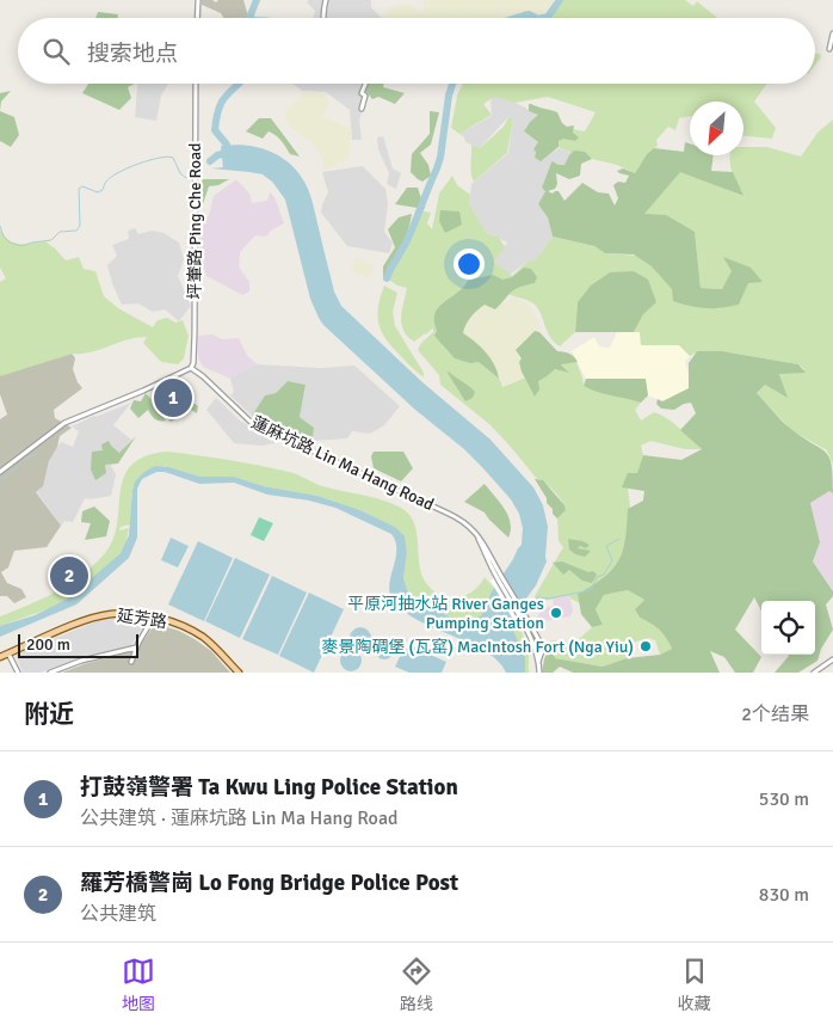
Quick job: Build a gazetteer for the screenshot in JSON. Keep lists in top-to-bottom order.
{
  "streets": {
    "main road": ["延芳路"],
    "street": ["坪輋路 Ping Che Road", "蓮麻坑路 Lin Ma Hang Road"]
  },
  "crossings": [
    ["坪輋路 Ping Che Road", "蓮麻坑路 Lin Ma Hang Road"]
  ],
  "places": ["平原河抽水站 River Ganges Pumping Station", "麥景陶碉堡 (瓦窰) MacIntosh Fort (Nga Yiu)"],
  "scale_bar": "200 m",
  "north": "bottom left",
  "page": {
    "search": "搜索地点",
    "pins": ["1", "2"],
    "scale": "200 m",
    "heading": ["附近", "2个结果"],
    "list": [
      {
        "mark": "1",
        "name": "打鼓嶺警署 Ta Kwu Ling Police Station",
        "note": "公共建筑 · 蓮麻坑路 Lin Ma Hang Road",
        "value": "530 m"
      },
      {
        "mark": "2",
        "name": "羅芳橋警崗 Lo Fong Bridge Police Post",
        "note": "公共建筑",
        "value": "830 m"
      }
    ],
    "nav": ["地图", "路线", "收藏"]
  }
}
